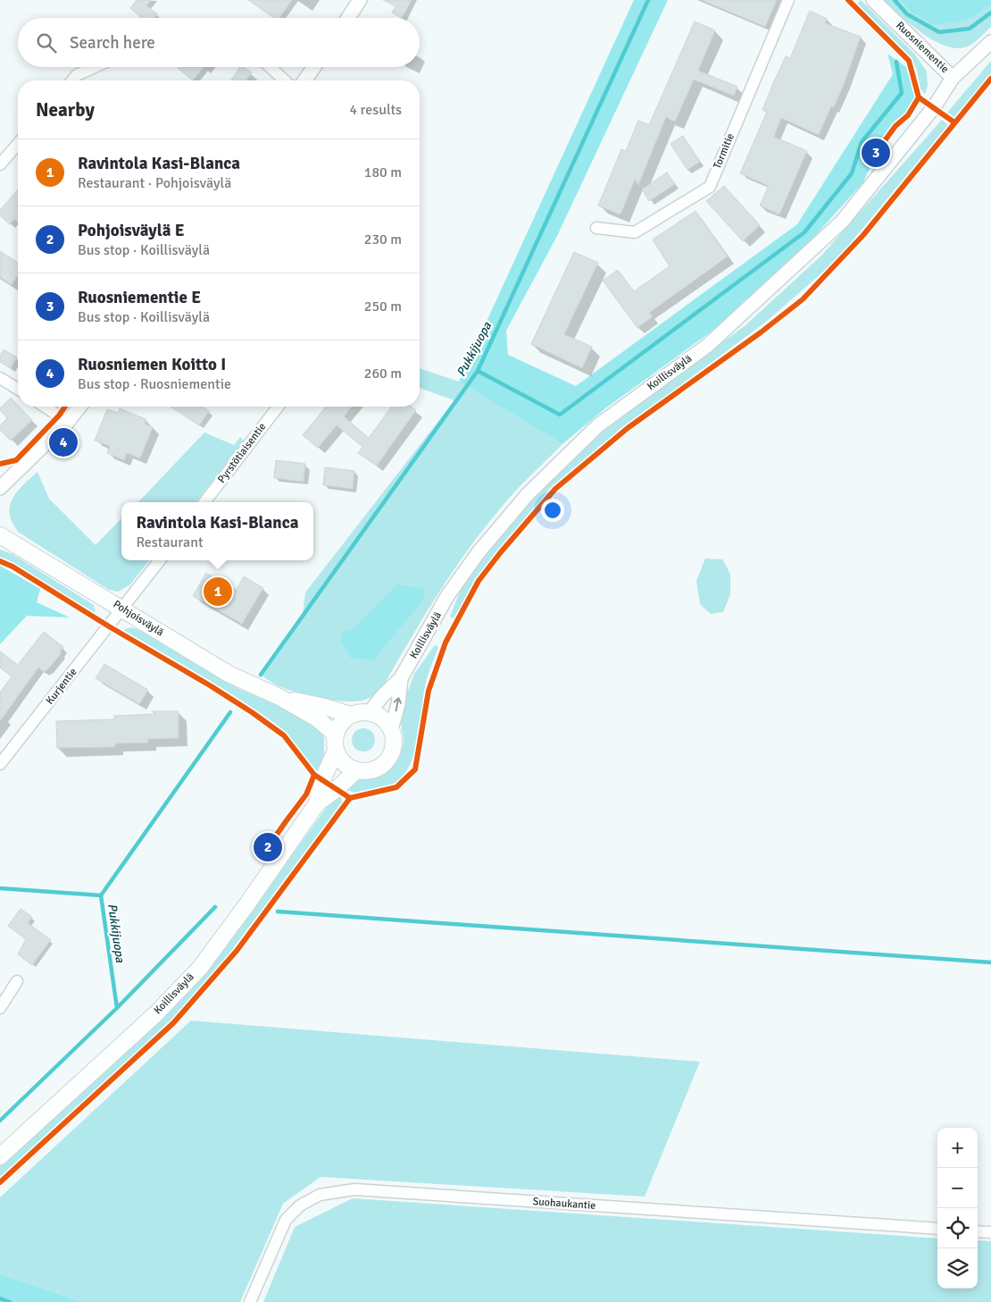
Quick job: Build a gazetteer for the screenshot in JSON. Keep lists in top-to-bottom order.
{
  "streets": {
    "main road": ["Koillisväylä", "Pohjoisväylä"],
    "street": [
      "Ruosniementie",
      "Tormitie",
      "Pyrstötiaisentie",
      "Kurjentie",
      "Suohaukantie"
    ]
  },
  "crossings": [
    ["Ruosniementie", "Koillisväylä"],
    ["Koillisväylä", "Pohjoisväylä"],
    ["Pohjoisväylä", "Kurjentie"]
  ],
  "water": ["Pukkijuopa"],
  "page": {
    "search": "Search here",
    "heading": ["Nearby", "4 results"],
    "pins": [
      "3",
      "4",
      "1",
      "2"
    ],
    "list": [
      {
        "mark": "1",
        "name": "Ravintola Kasi-Blanca",
        "note": "Restaurant · Pohjoisväylä",
        "value": "180 m"
      },
      {
        "mark": "2",
        "name": "Pohjoisväylä E",
        "note": "Bus stop · Koillisväylä",
        "value": "230 m"
      },
      {
        "mark": "3",
        "name": "Ruosniementie E",
        "note": "Bus stop · Koillisväylä",
        "value": "250 m"
      },
      {
        "mark": "4",
        "name": "Ruosniemen Koitto I",
        "note": "Bus stop · Ruosniementie",
        "value": "260 m"
      }
    ],
    "popup": ["Ravintola Kasi-Blanca", "Restaurant"],
    "map_buttons": ["+", "−"]
  }
}
